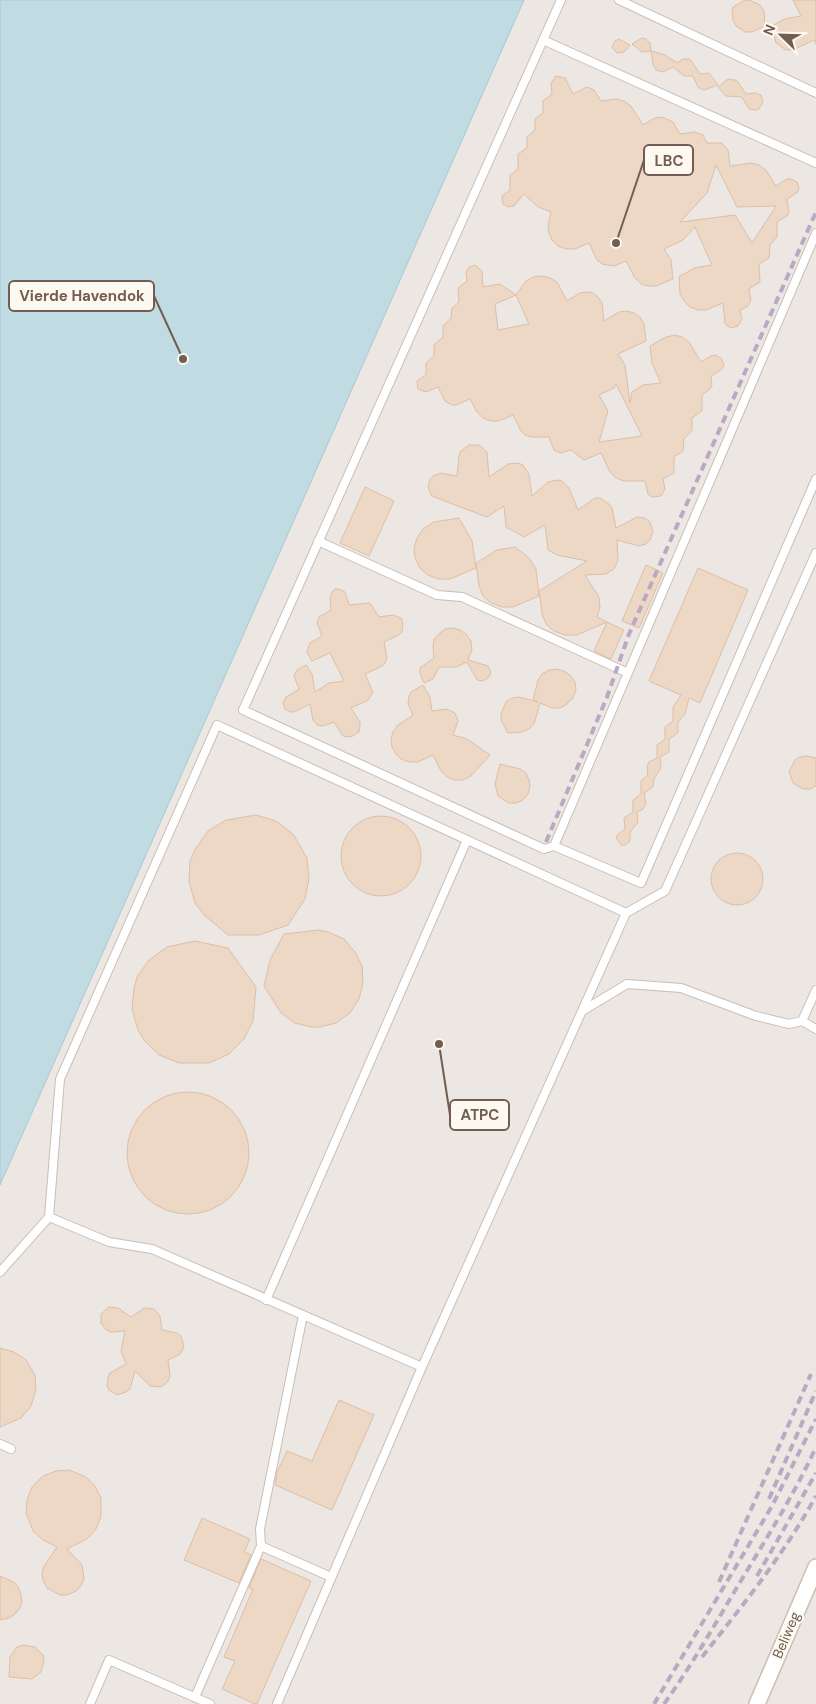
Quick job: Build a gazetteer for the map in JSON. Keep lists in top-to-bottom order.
{
  "streets": {
    "street": ["Beliweg"]
  },
  "places": ["LBC", "Vierde Havendok", "ATPC"],
  "north": "top left"
}
